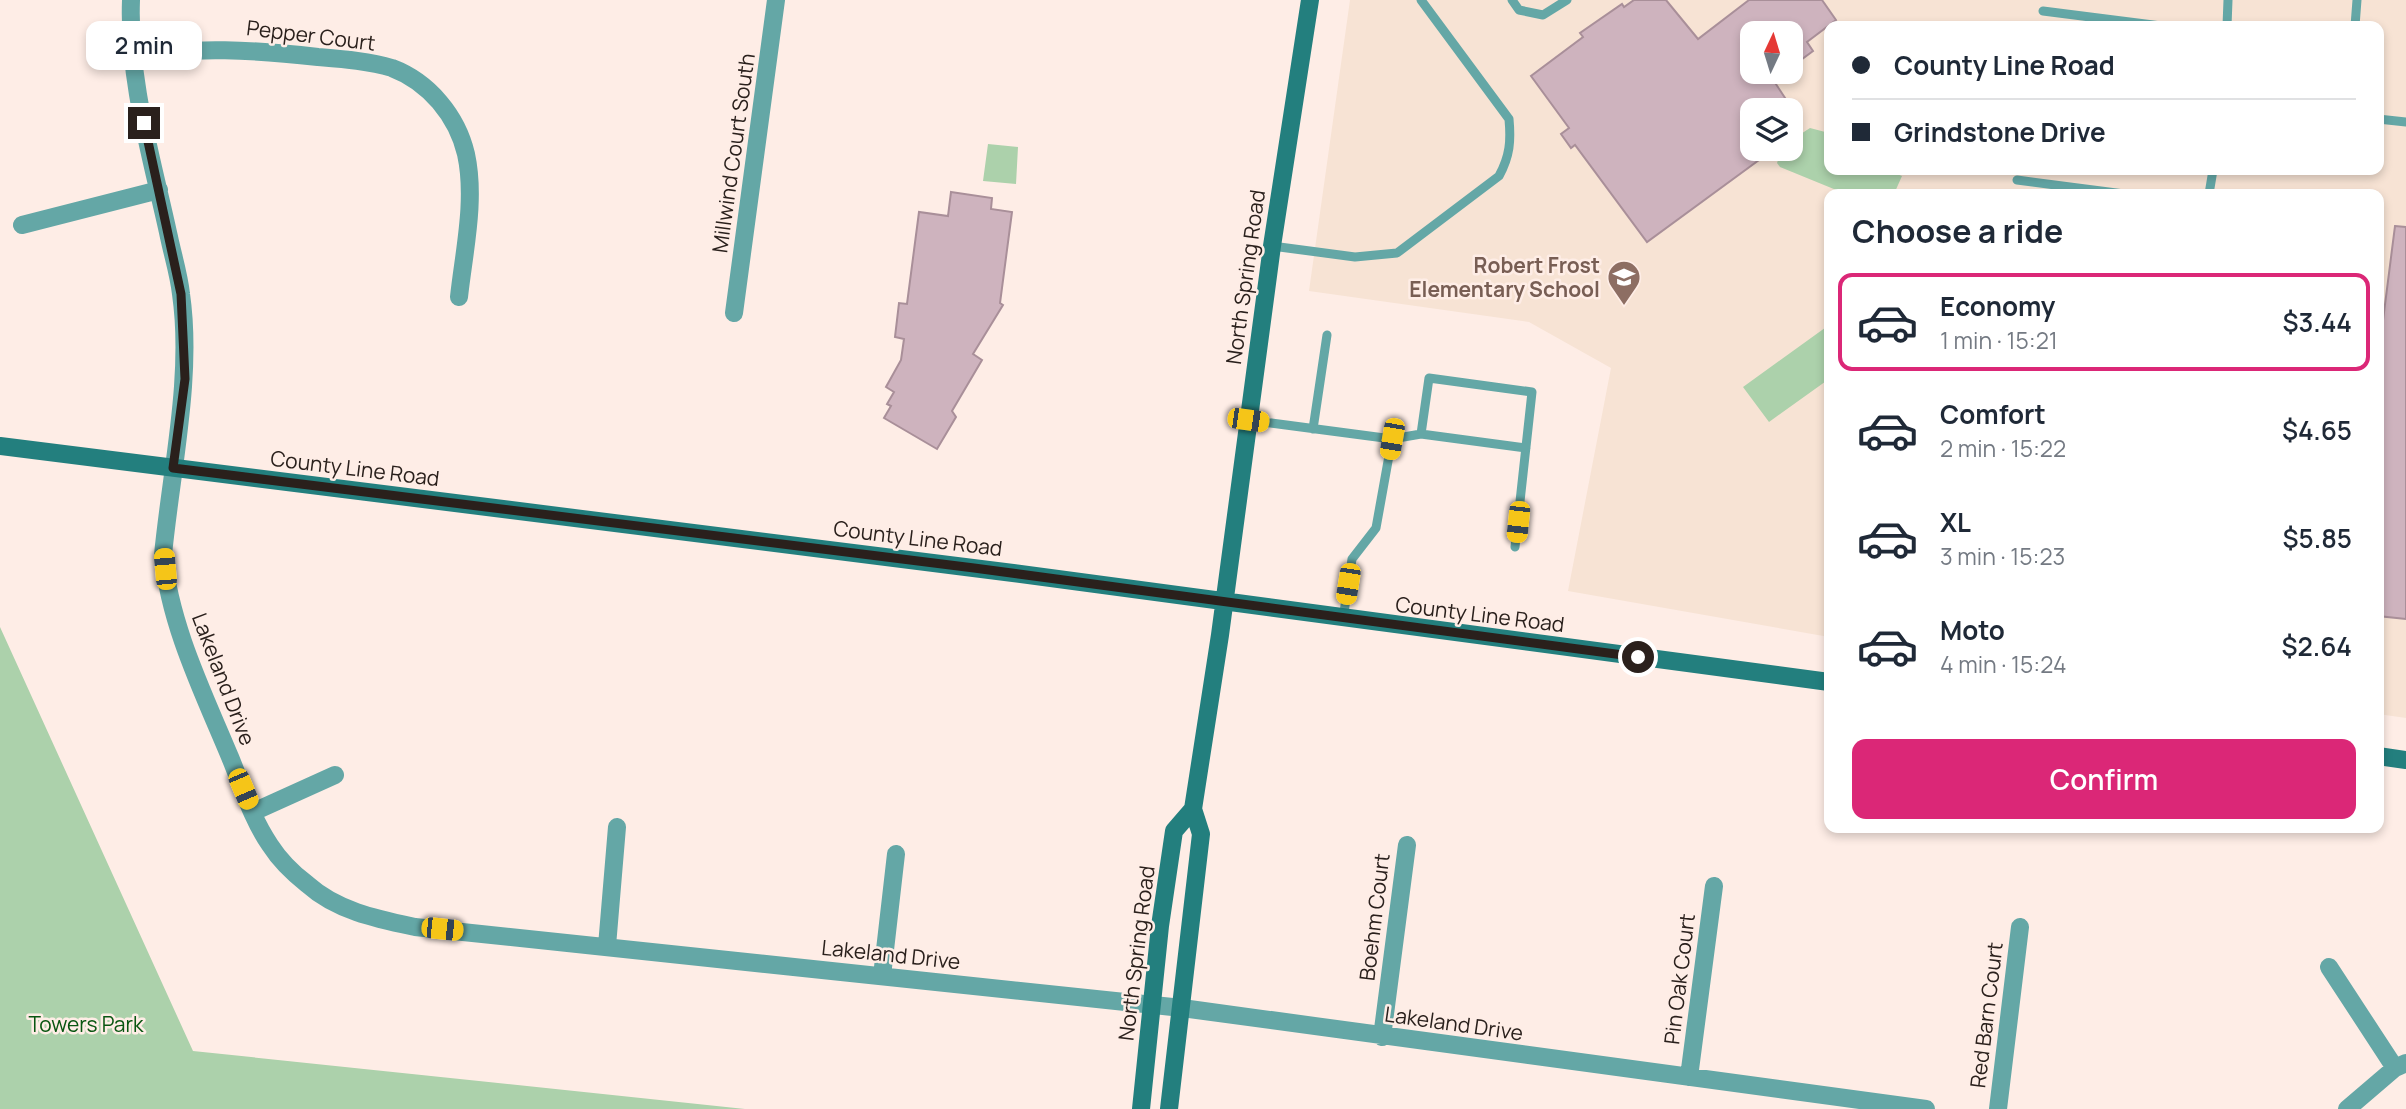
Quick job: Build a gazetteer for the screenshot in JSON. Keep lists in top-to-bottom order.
{
  "streets": {
    "main road": ["North Spring Road", "County Line Road"],
    "street": [
      "Pepper Court",
      "Millwind Court South",
      "Lakeland Drive",
      "Boehm Court",
      "Pin Oak Court",
      "Red Barn Court"
    ]
  },
  "crossings": [
    ["Pepper Court", "Lakeland Drive"],
    ["North Spring Road", "County Line Road"],
    ["North Spring Road", "Lakeland Drive"],
    ["County Line Road", "Lakeland Drive"],
    ["Lakeland Drive", "Boehm Court"],
    ["Lakeland Drive", "Pin Oak Court"]
  ],
  "parks": ["Towers Park"],
  "places": {
    "school or university": ["Robert Frost Elementary School"]
  },
  "north": "top",
  "page": {
    "bubble": "2 min",
    "banner": ["County Line Road", "Grindstone Drive"],
    "heading": "Choose a ride",
    "list": [
      {
        "name": "Economy",
        "note": "1 min · 15:21",
        "value": "$3.44"
      },
      {
        "name": "Comfort",
        "note": "2 min · 15:22",
        "value": "$4.65"
      },
      {
        "name": "XL",
        "note": "3 min · 15:23",
        "value": "$5.85"
      },
      {
        "name": "Moto",
        "note": "4 min · 15:24",
        "value": "$2.64"
      }
    ],
    "buttons": "Confirm"
  }
}
